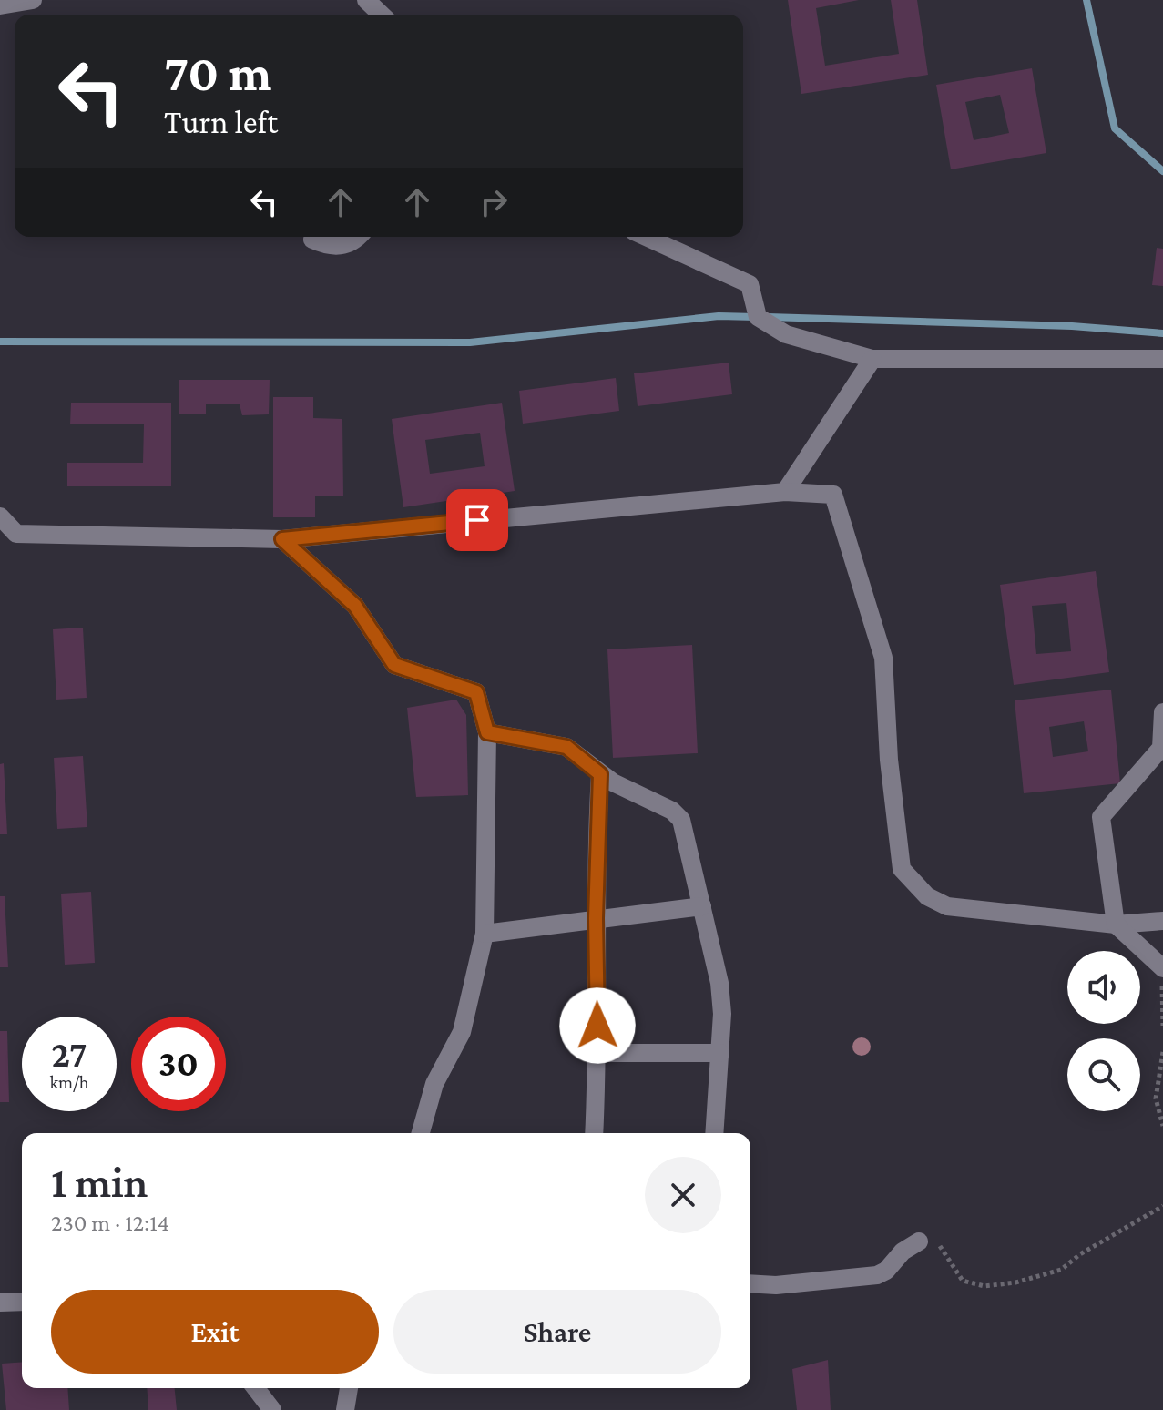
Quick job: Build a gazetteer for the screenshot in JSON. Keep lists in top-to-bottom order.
{
  "page": {
    "turn": ["70 m", "Turn left"],
    "speed": "27 km/h",
    "limit": "30",
    "heading": ["1 min", "230 m · 12:14"],
    "buttons": ["Exit", "Share"]
  }
}
